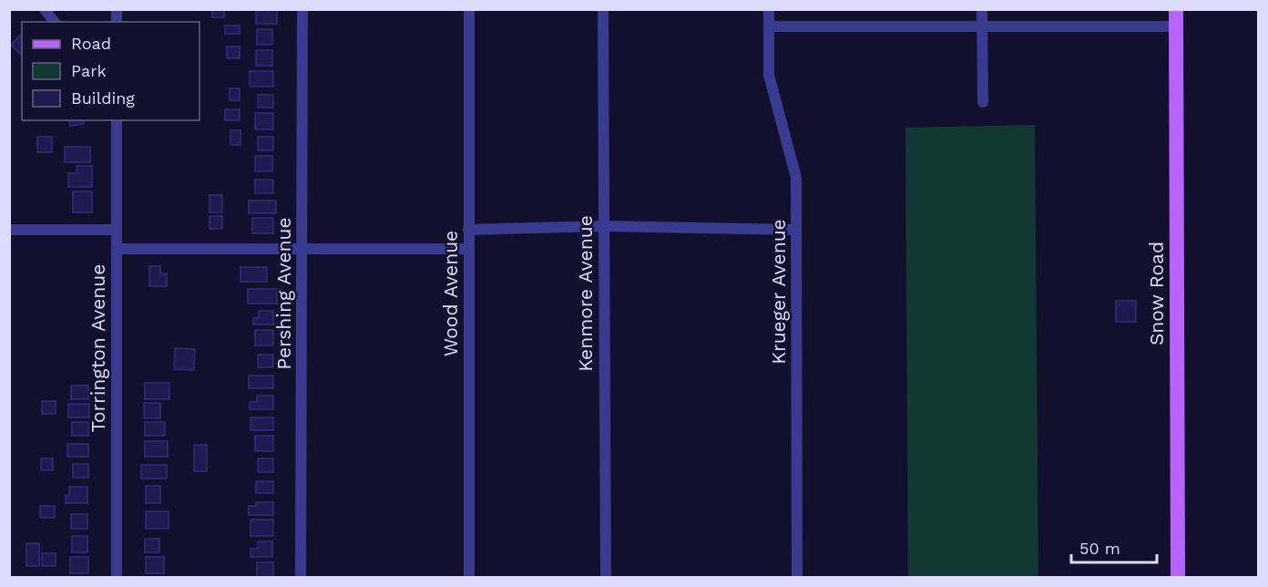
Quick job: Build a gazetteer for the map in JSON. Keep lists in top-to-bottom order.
{
  "streets": {
    "main road": ["Snow Road"],
    "street": [
      "Krueger Avenue",
      "Pershing Avenue",
      "Wood Avenue",
      "Kenmore Avenue",
      "Torrington Avenue"
    ]
  },
  "legend": ["Road", "Park", "Building"],
  "scale_bar": "50 m"
}
